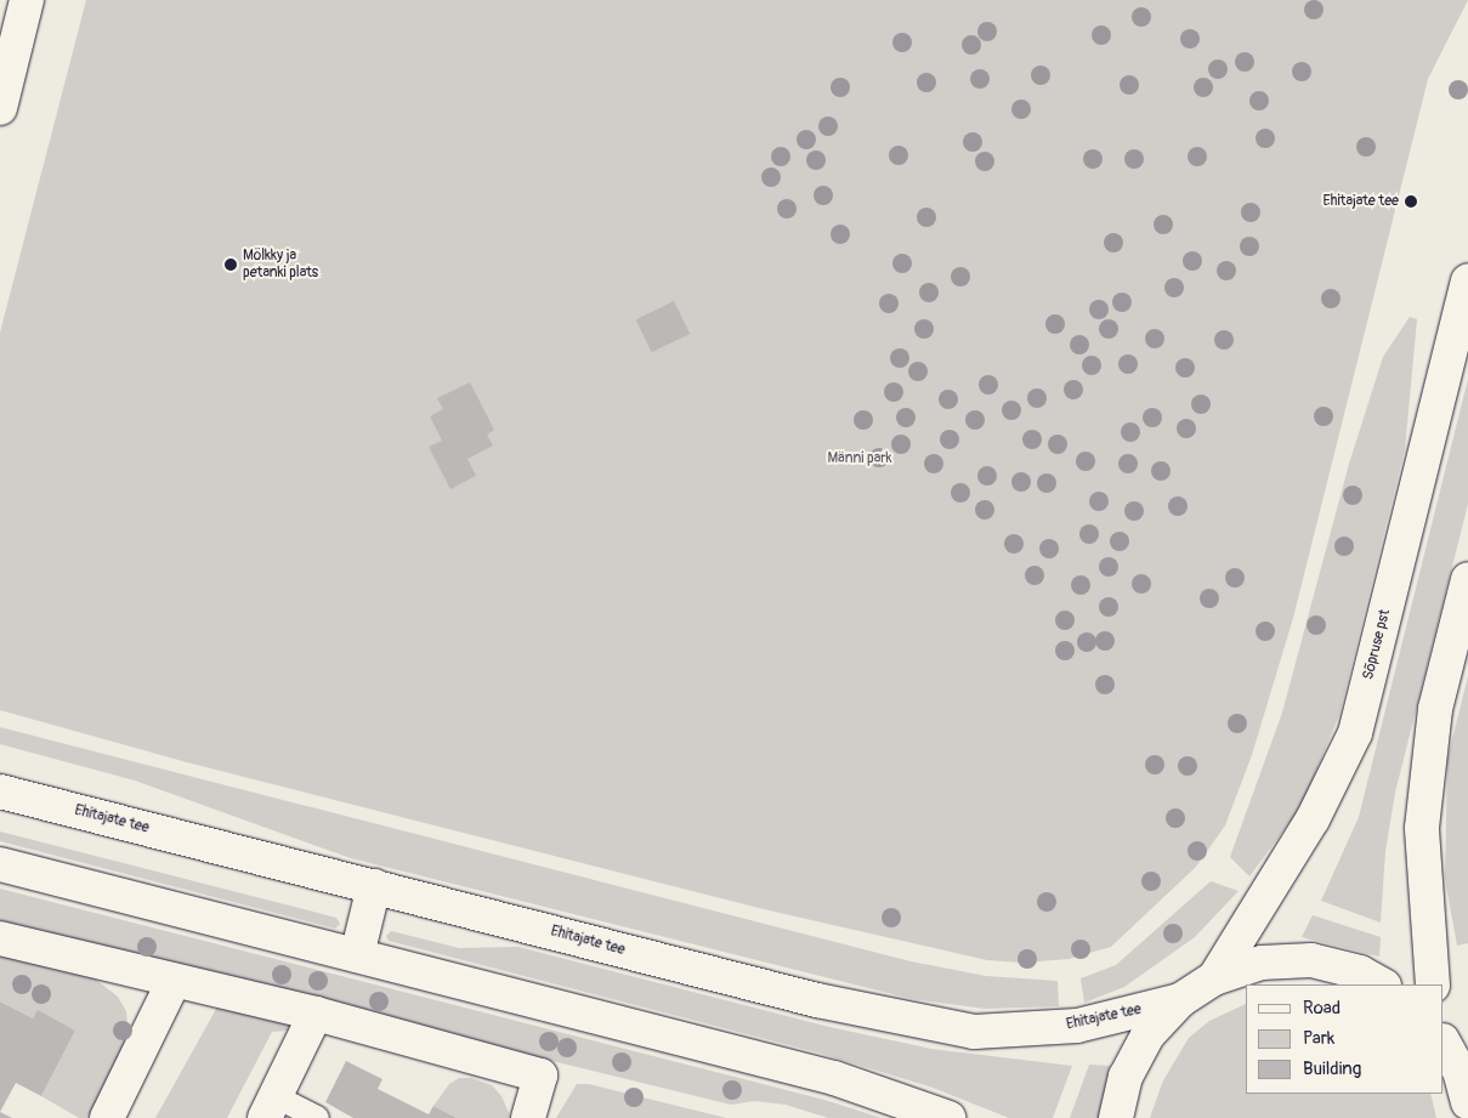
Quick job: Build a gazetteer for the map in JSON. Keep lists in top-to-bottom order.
{
  "streets": {
    "main road": ["Sõpruse pst", "Ehitajate tee"]
  },
  "parks": ["Männi park"],
  "places": ["Ehitajate tee", "Mölkky ja petanki plats"],
  "legend": ["Road", "Park", "Building"]
}
